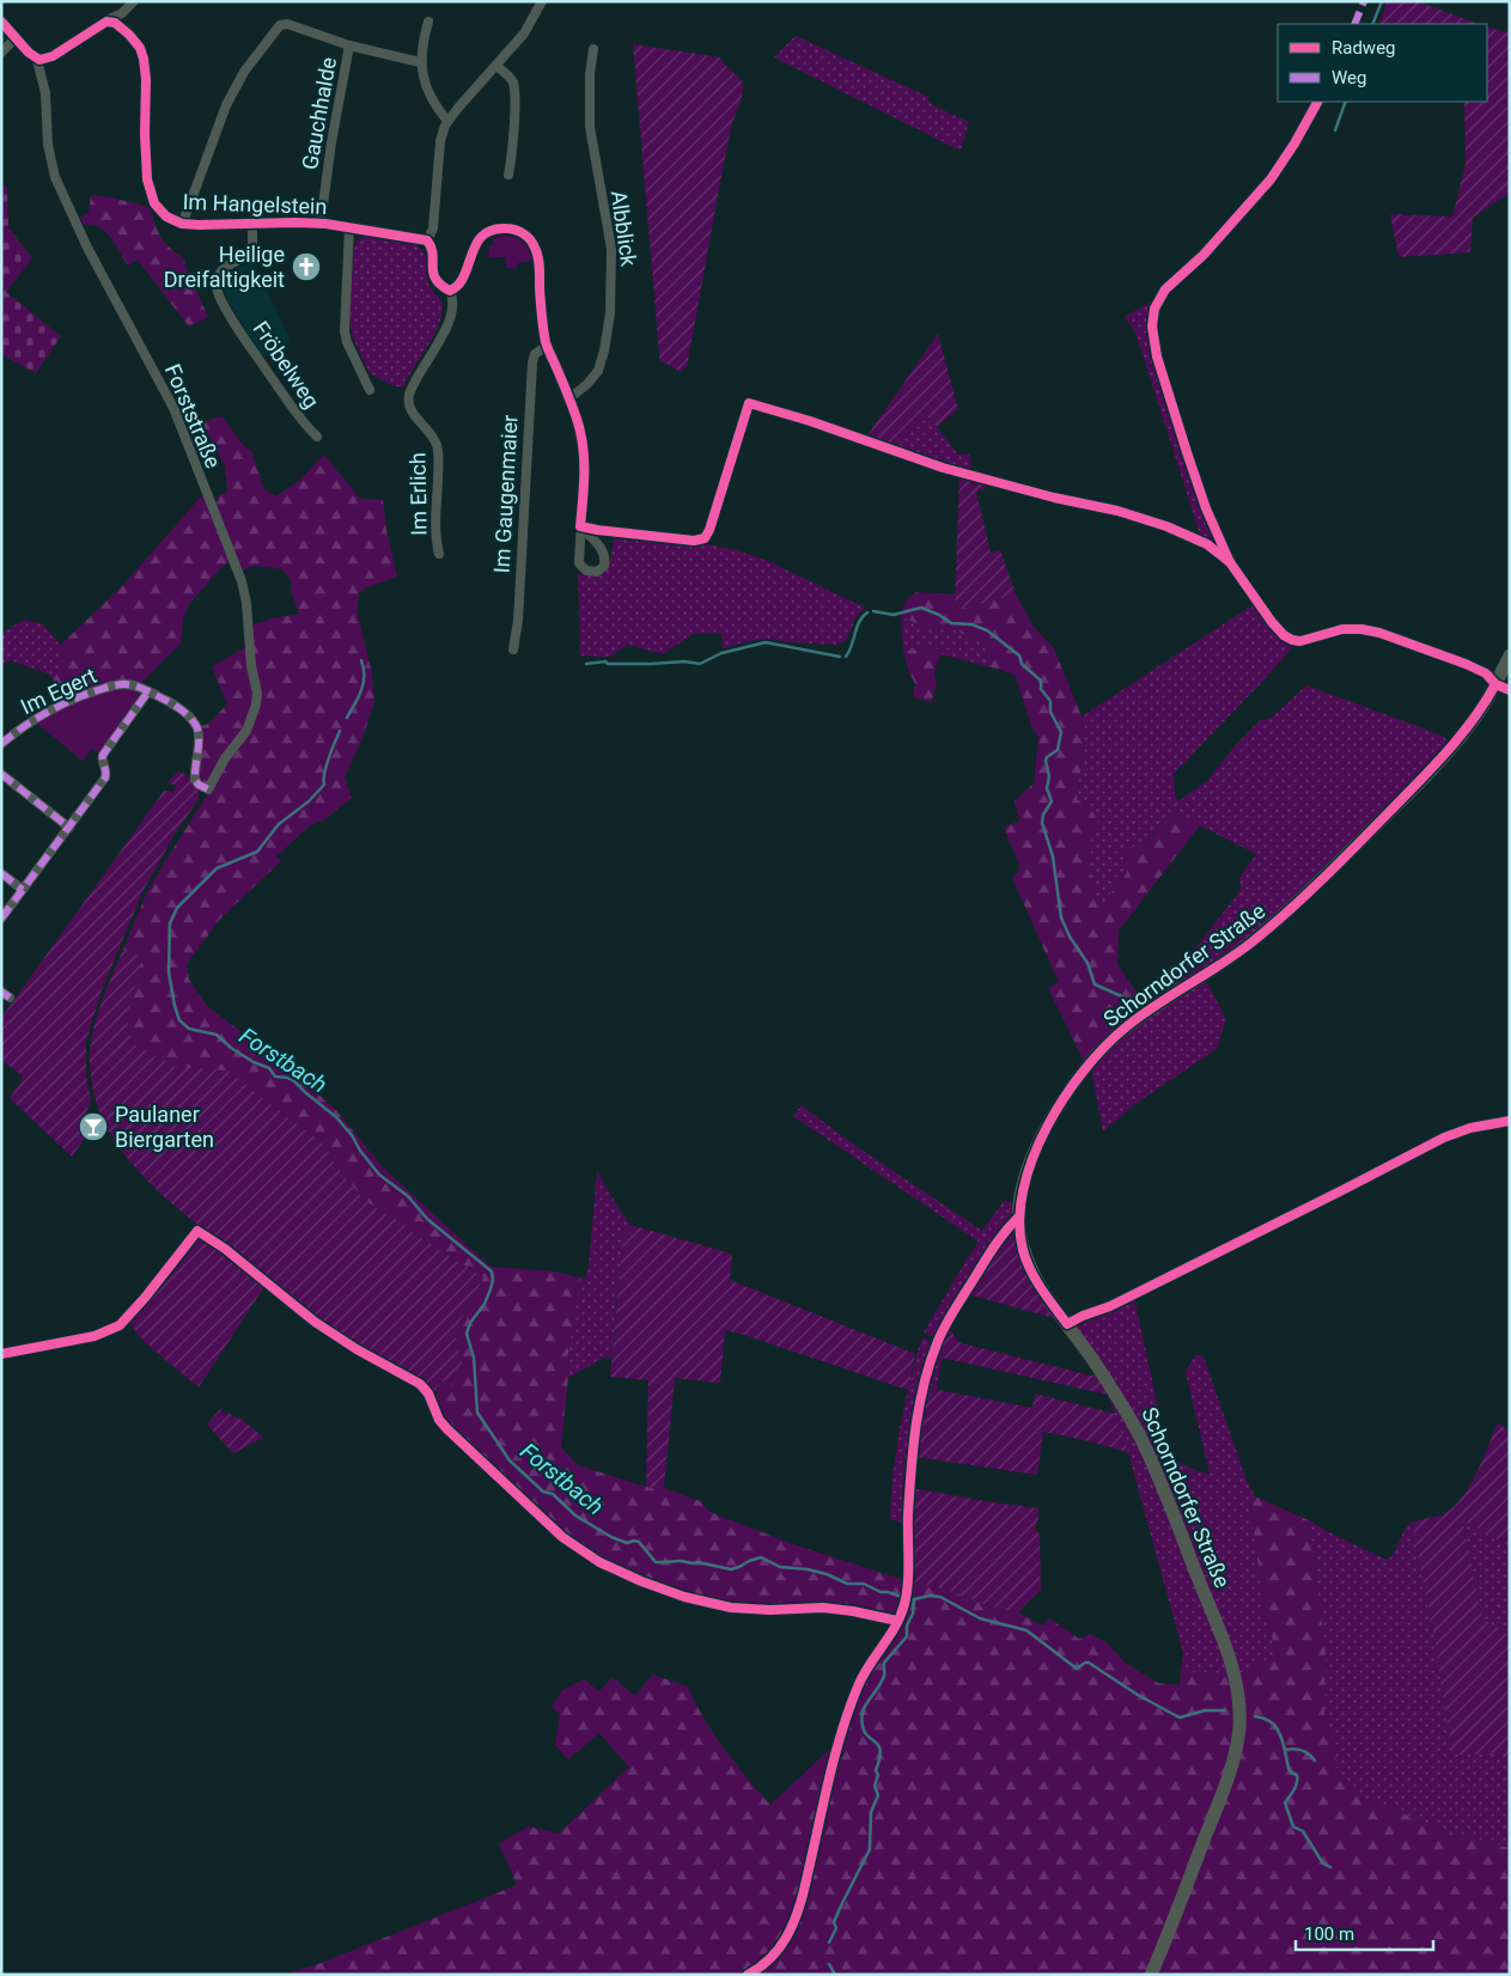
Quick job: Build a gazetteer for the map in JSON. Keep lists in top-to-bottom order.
{
  "streets": {
    "main road": ["Schorndorfer Straße"],
    "street": [
      "Gauchhalde",
      "Im Hangelstein",
      "Albblick",
      "Fröbelweg",
      "Forststraße",
      "Im Erlich",
      "Im Gaugenmaier",
      "Im Egert"
    ]
  },
  "crossings": [
    ["Gauchhalde", "Im Hangelstein"],
    ["Im Hangelstein", "Fröbelweg"],
    ["Forststraße", "Im Egert"]
  ],
  "water": ["Forstbach"],
  "places": {
    "church": ["Heilige Dreifaltigkeit"],
    "bar": ["Paulaner Biergarten"]
  },
  "legend": ["Radweg", "Weg"],
  "scale_bar": "100 m"
}
